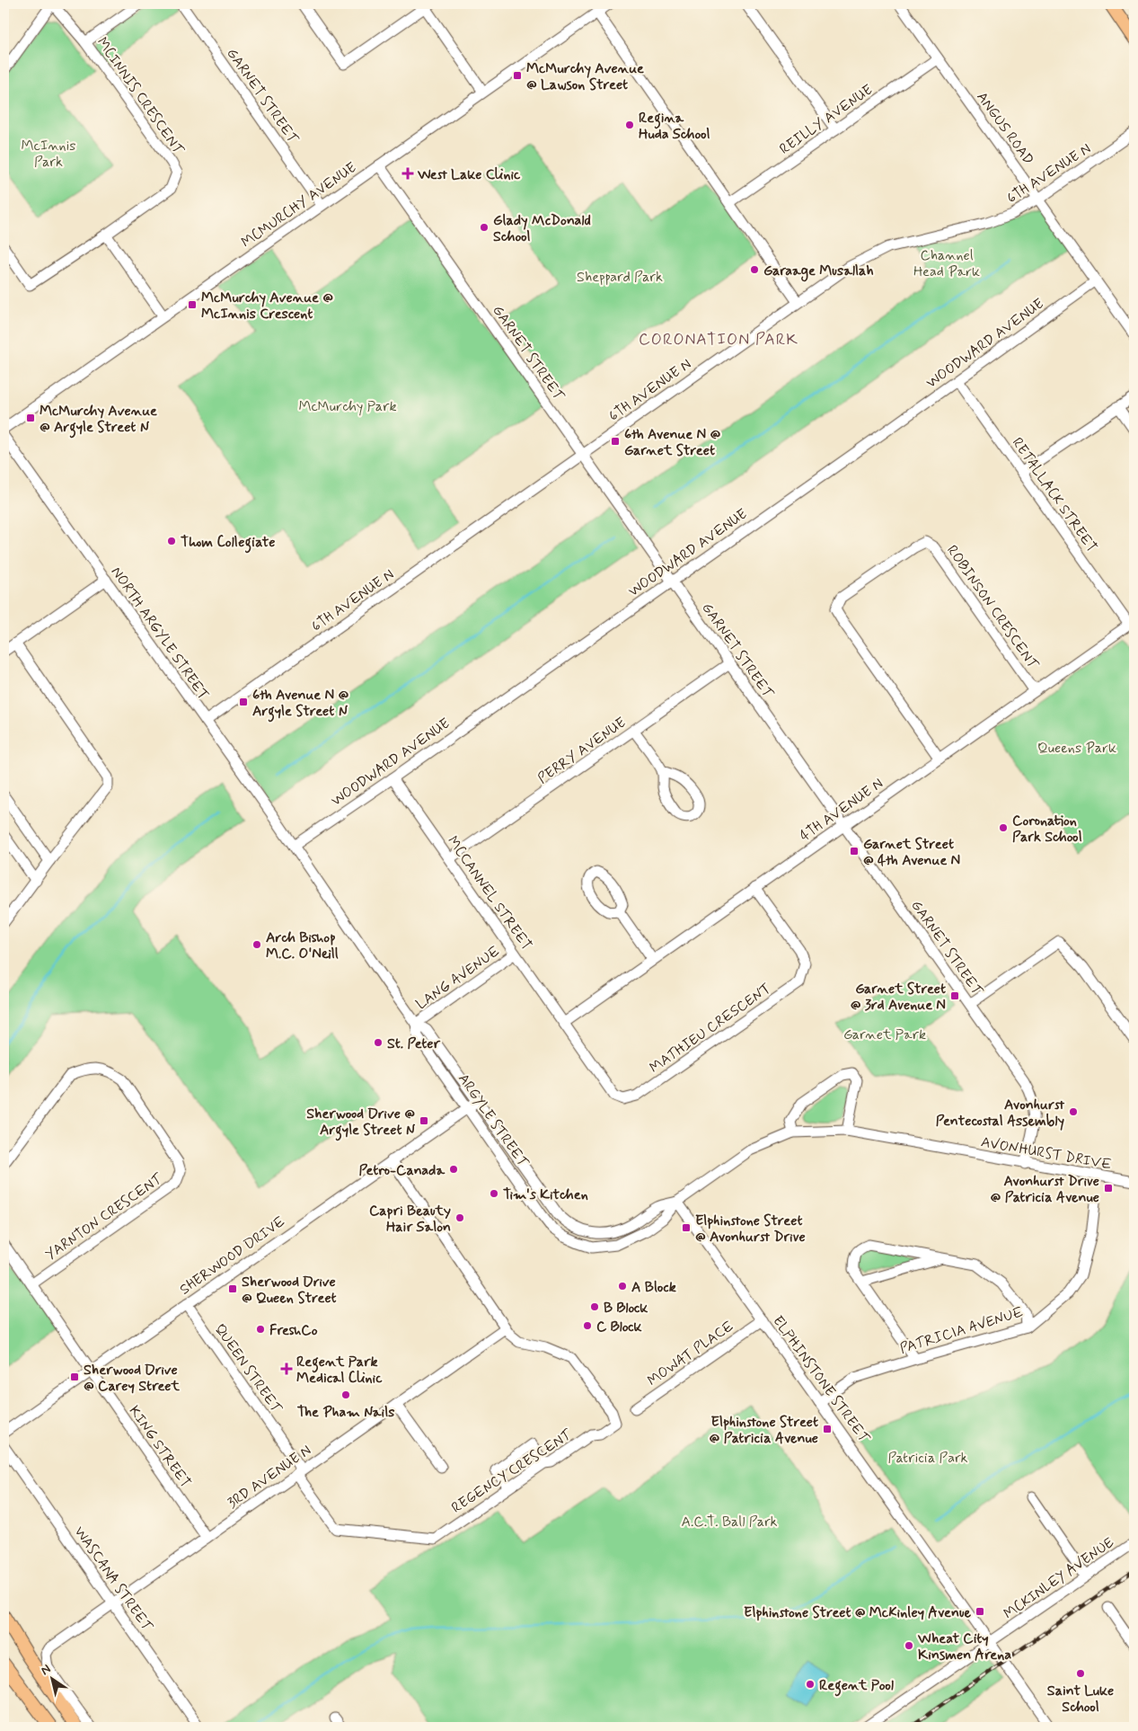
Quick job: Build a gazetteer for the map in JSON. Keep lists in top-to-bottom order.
{
  "streets": {
    "street": [
      "MCINNIS CRESCENT",
      "GARNET STREET",
      "REILLY AVENUE",
      "ANGUS ROAD",
      "6TH AVENUE N",
      "MCMURCHY AVENUE",
      "WOODWARD AVENUE",
      "RETALLACK STREET",
      "ROBINSON CRESCENT",
      "NORTH ARGYLE STREET",
      "PERRY AVENUE",
      "4TH AVENUE N",
      "MCCANNEL STREET",
      "LANG AVENUE",
      "MATHIEU CRESCENT",
      "ARGYLE STREET",
      "AVONHURST DRIVE",
      "YARNTON CRESCENT",
      "SHERWOOD DRIVE",
      "PATRICIA AVENUE",
      "MOWAT PLACE",
      "QUEEN STREET",
      "ELPHINSTONE STREET",
      "KING STREET",
      "REGENCY CRESCENT",
      "3RD AVENUE N",
      "MCKINLEY AVENUE",
      "WASCANA STREET"
    ]
  },
  "crossings": [
    ["GARNET STREET", "6TH AVENUE N"],
    ["GARNET STREET", "MCMURCHY AVENUE"],
    ["GARNET STREET", "WOODWARD AVENUE"],
    ["GARNET STREET", "PERRY AVENUE"],
    ["GARNET STREET", "4TH AVENUE N"],
    ["GARNET STREET", "AVONHURST DRIVE"],
    ["REILLY AVENUE", "ANGUS ROAD"],
    ["ANGUS ROAD", "6TH AVENUE N"],
    ["ANGUS ROAD", "WOODWARD AVENUE"],
    ["6TH AVENUE N", "NORTH ARGYLE STREET"],
    ["WOODWARD AVENUE", "RETALLACK STREET"],
    ["WOODWARD AVENUE", "NORTH ARGYLE STREET"],
    ["WOODWARD AVENUE", "MCCANNEL STREET"],
    ["WOODWARD AVENUE", "ARGYLE STREET"],
    ["RETALLACK STREET", "4TH AVENUE N"],
    ["ROBINSON CRESCENT", "4TH AVENUE N"],
    ["NORTH ARGYLE STREET", "ARGYLE STREET"],
    ["PERRY AVENUE", "MCCANNEL STREET"],
    ["4TH AVENUE N", "MCCANNEL STREET"],
    ["4TH AVENUE N", "MATHIEU CRESCENT"],
    ["MCCANNEL STREET", "LANG AVENUE"],
    ["MCCANNEL STREET", "MATHIEU CRESCENT"],
    ["LANG AVENUE", "ARGYLE STREET"],
    ["ARGYLE STREET", "AVONHURST DRIVE"],
    ["ARGYLE STREET", "SHERWOOD DRIVE"],
    ["AVONHURST DRIVE", "ELPHINSTONE STREET"],
    ["YARNTON CRESCENT", "KING STREET"],
    ["SHERWOOD DRIVE", "QUEEN STREET"],
    ["SHERWOOD DRIVE", "KING STREET"],
    ["PATRICIA AVENUE", "ELPHINSTONE STREET"],
    ["MOWAT PLACE", "ELPHINSTONE STREET"],
    ["QUEEN STREET", "REGENCY CRESCENT"],
    ["QUEEN STREET", "3RD AVENUE N"],
    ["ELPHINSTONE STREET", "MCKINLEY AVENUE"],
    ["KING STREET", "3RD AVENUE N"],
    ["REGENCY CRESCENT", "3RD AVENUE N"],
    ["3RD AVENUE N", "WASCANA STREET"]
  ],
  "districts": ["CORONATION PARK"],
  "parks": [
    "McInnis Park",
    "Channel Head Park",
    "Sheppard Park",
    "McMurchy Park",
    "Queens Park",
    "Garnet Park",
    "Patricia Park",
    "A.C.T. Ball Park"
  ],
  "places": {
    "transit": [
      "McMurchy Avenue @ Lawson Street",
      "McMurchy Avenue @ McInnis Crescent",
      "McMurchy Avenue @ Argyle Street N",
      "6th Avenue N @ Garnet Street",
      "6th Avenue N @ Argyle Street N",
      "Garnet Street @ 4th Avenue N",
      "Garnet Street @ 3rd Avenue N",
      "Sherwood Drive @ Argyle Street N",
      "Avonhurst Drive @ Patricia Avenue",
      "Elphinstone Street @ Avonhurst Drive",
      "Sherwood Drive @ Queen Street",
      "Sherwood Drive @ Carey Street",
      "Elphinstone Street @ Patricia Avenue",
      "Elphinstone Street @ McKinley Avenue"
    ],
    "other": [
      "Regina Huda School",
      "Glady McDonald School",
      "Garaage Musallah",
      "Thom Collegiate",
      "Coronation Park School",
      "Arch Bishop M.C. O'Neill",
      "St. Peter",
      "Avonhurst Pentecostal Assembly",
      "Petro-Canada",
      "Tim's Kitchen",
      "Capri Beauty Hair Salon",
      "A Block",
      "B Block",
      "C Block",
      "FreshCo",
      "The Pham Nails",
      "Wheat City Kinsmen Arena",
      "Saint Luke School",
      "Regent Pool"
    ],
    "health": ["West Lake Clinic", "Regent Park Medical Clinic"]
  },
  "north": "top left"
}
